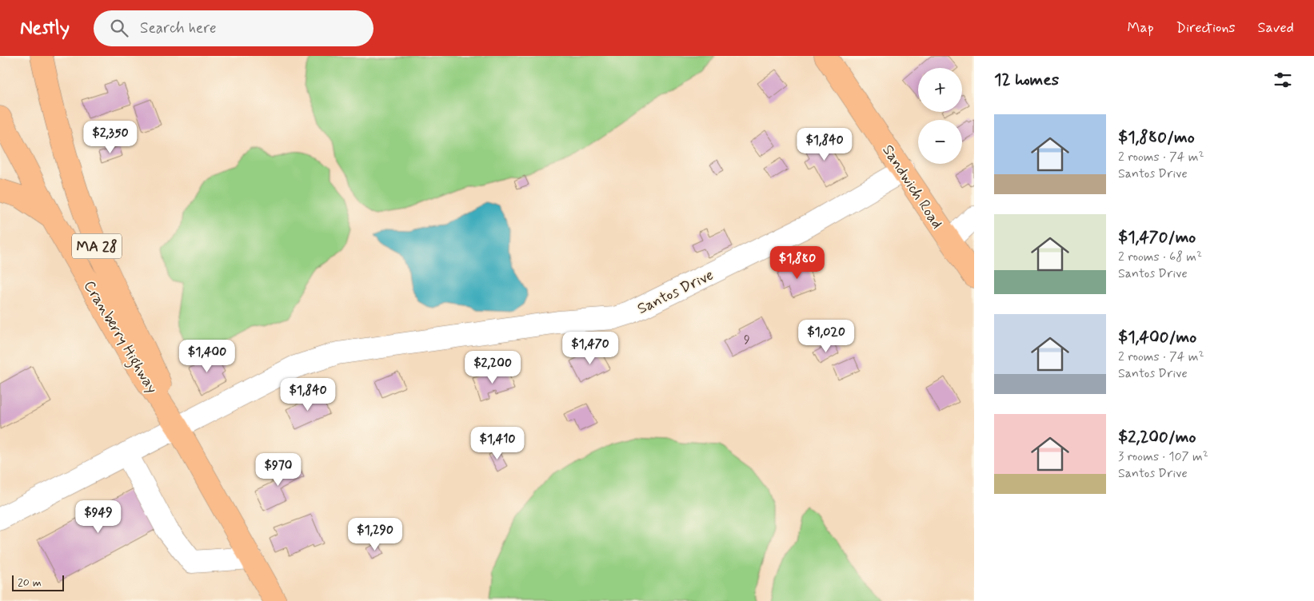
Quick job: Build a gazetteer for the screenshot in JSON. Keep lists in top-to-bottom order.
{
  "streets": {
    "main road": ["Sandwich Road", "MA 28", "Cranberry Highway"],
    "street": ["Santos Drive"]
  },
  "crossings": [
    ["Sandwich Road", "Santos Drive"],
    ["Santos Drive", "Cranberry Highway"]
  ],
  "house_numbers": ["9"],
  "scale_bar": "20 m",
  "page": {
    "header": "Nestly",
    "search": "Search here",
    "nav": ["Map", "Directions", "Saved"],
    "heading": "12 homes",
    "map_buttons": ["+", "−"],
    "list": [
      {
        "name": "$1,880/mo",
        "note": "2 rooms · 74 m² · Santos Drive"
      },
      {
        "name": "$1,470/mo",
        "note": "2 rooms · 68 m² · Santos Drive"
      },
      {
        "name": "$1,400/mo",
        "note": "2 rooms · 74 m² · Santos Drive"
      },
      {
        "name": "$2,200/mo",
        "note": "3 rooms · 107 m² · Santos Drive"
      }
    ],
    "price": [
      "$2,350",
      "$1,840",
      "$1,880",
      "$1,020",
      "$1,470",
      "$1,400",
      "$2,200",
      "$1,840",
      "$1,410",
      "$970",
      "$949",
      "$1,290"
    ],
    "scale": "20 m"
  }
}
